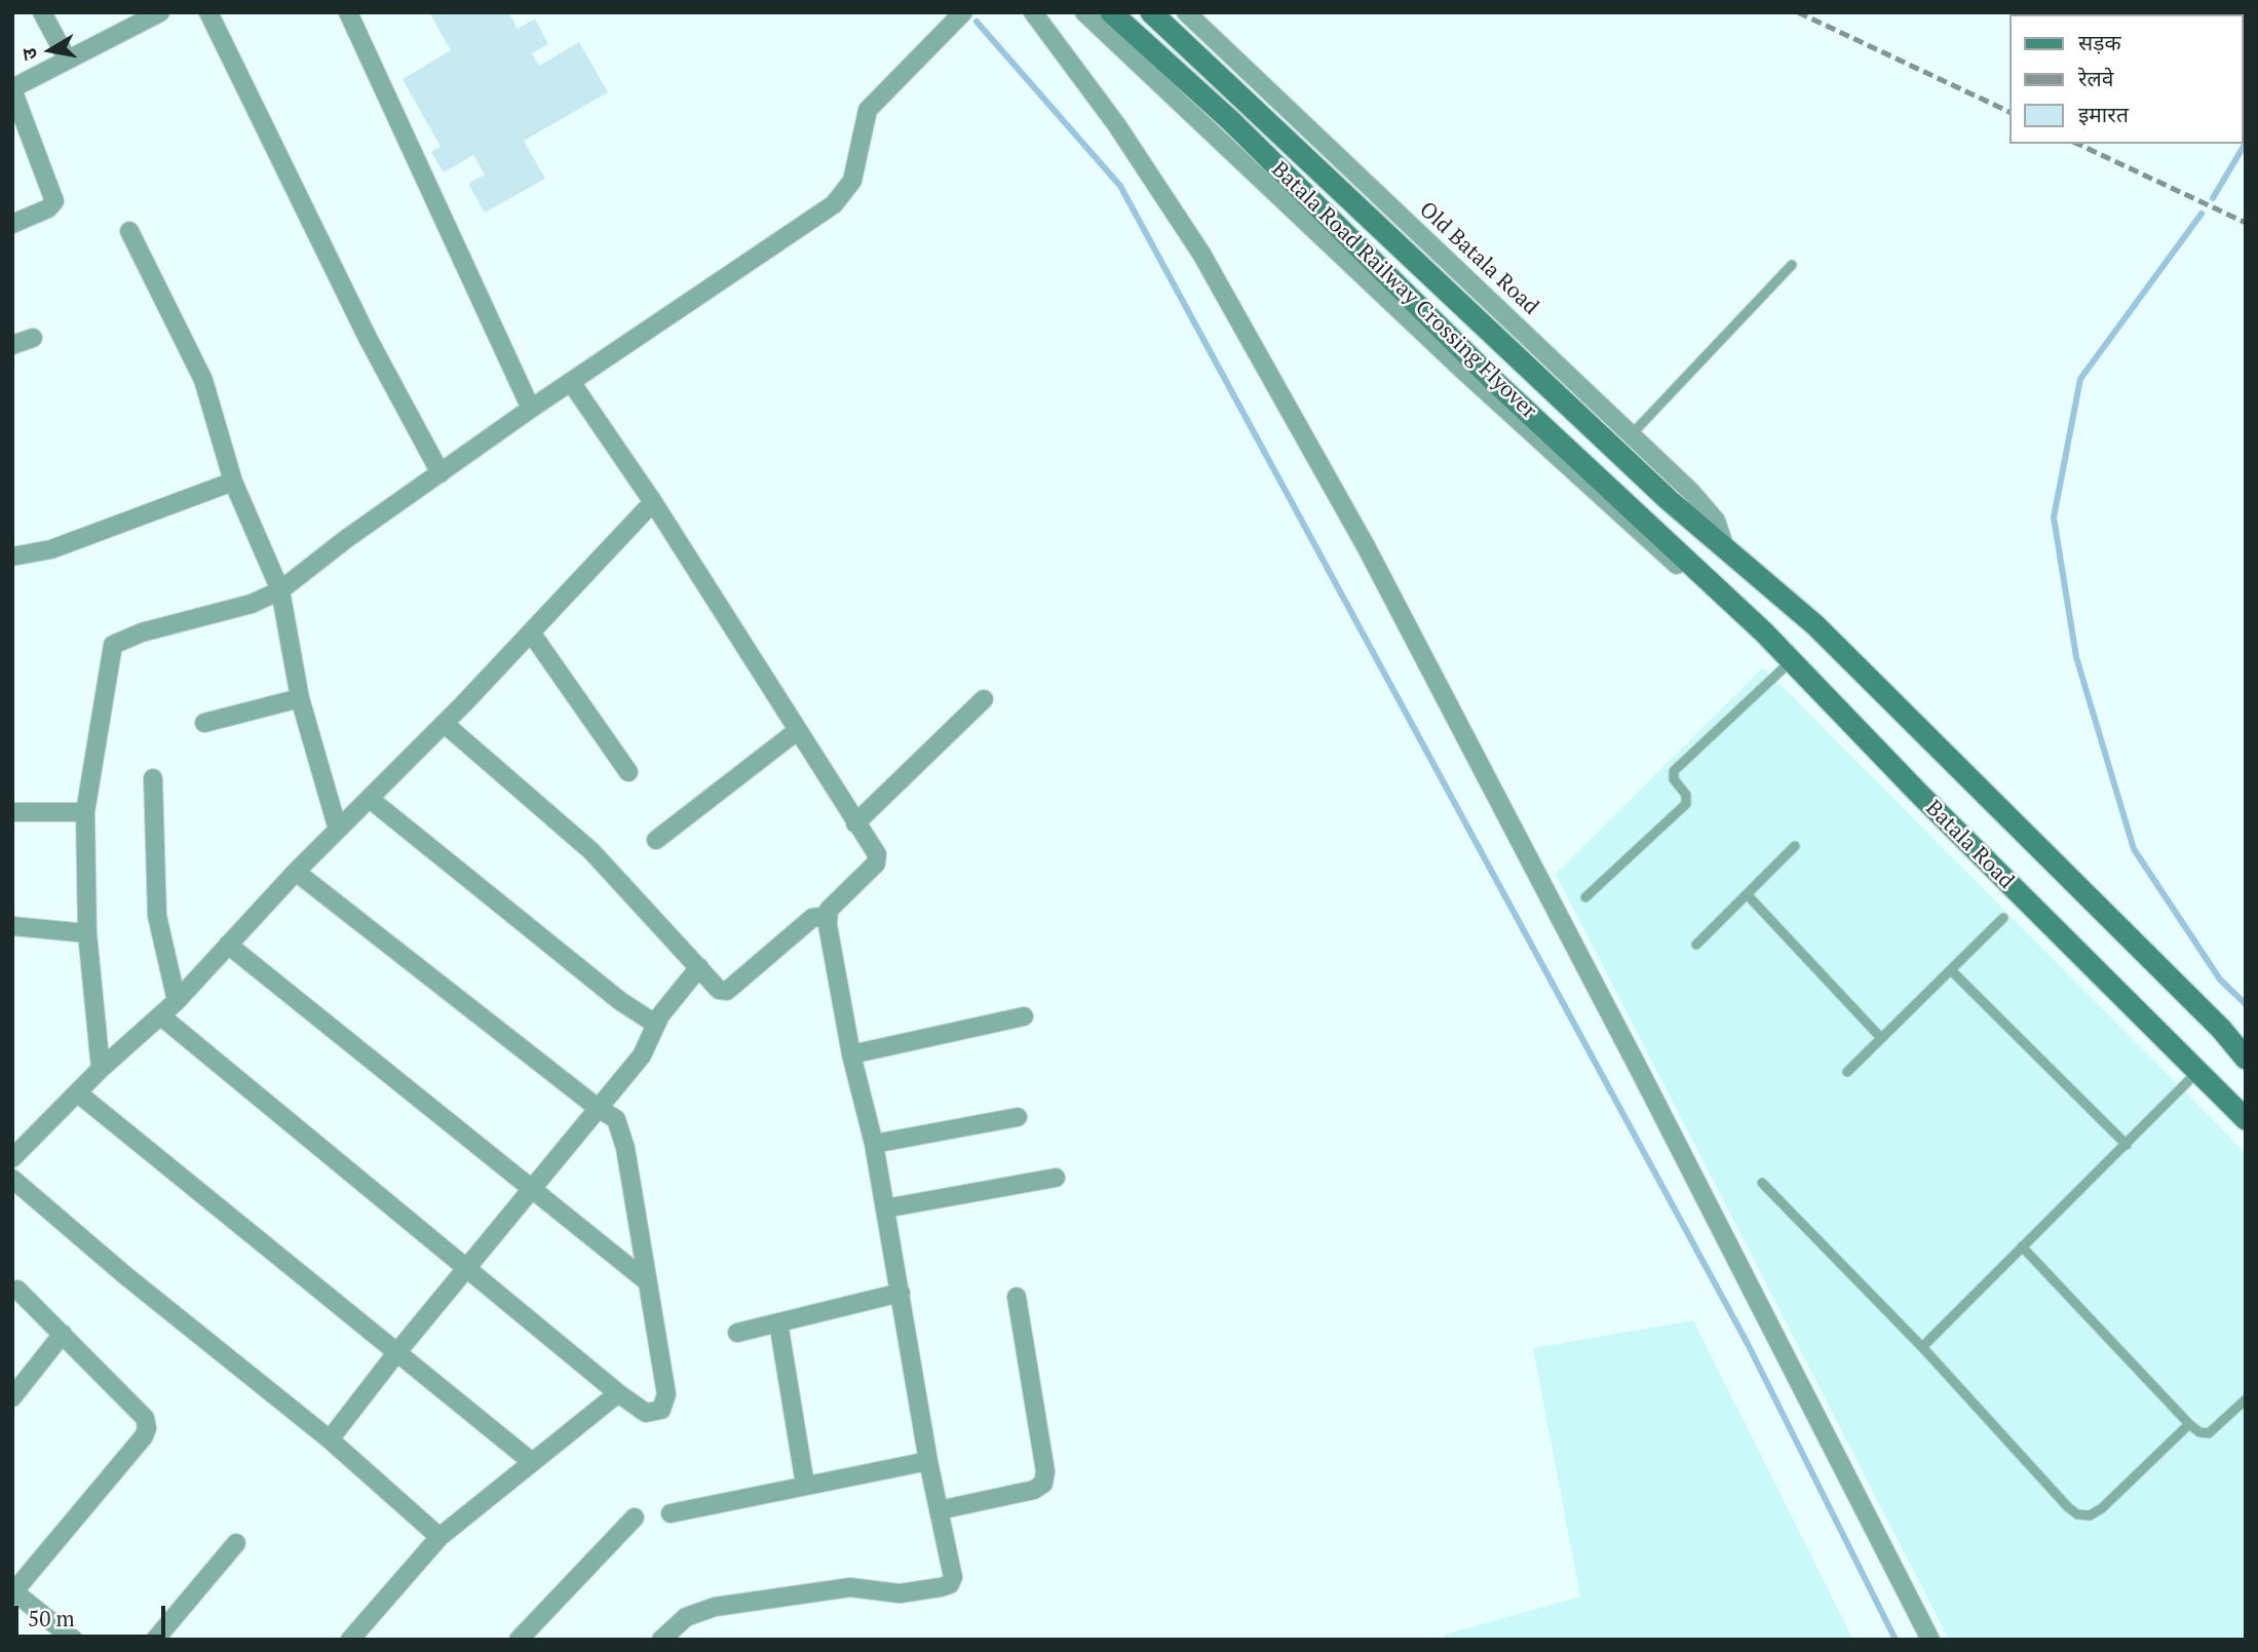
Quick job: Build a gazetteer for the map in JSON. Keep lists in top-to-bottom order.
{
  "streets": {
    "main road": ["Batala Road Railway Crossing Flyover", "Batala Road"],
    "street": ["Old Batala Road"]
  },
  "crossings": [
    ["Old Batala Road", "Batala Road Railway Crossing Flyover"],
    ["Batala Road Railway Crossing Flyover", "Batala Road"]
  ],
  "legend": ["सड़क", "रेलवे", "इमारत"],
  "scale_bar": "50 m",
  "north": "left"
}
